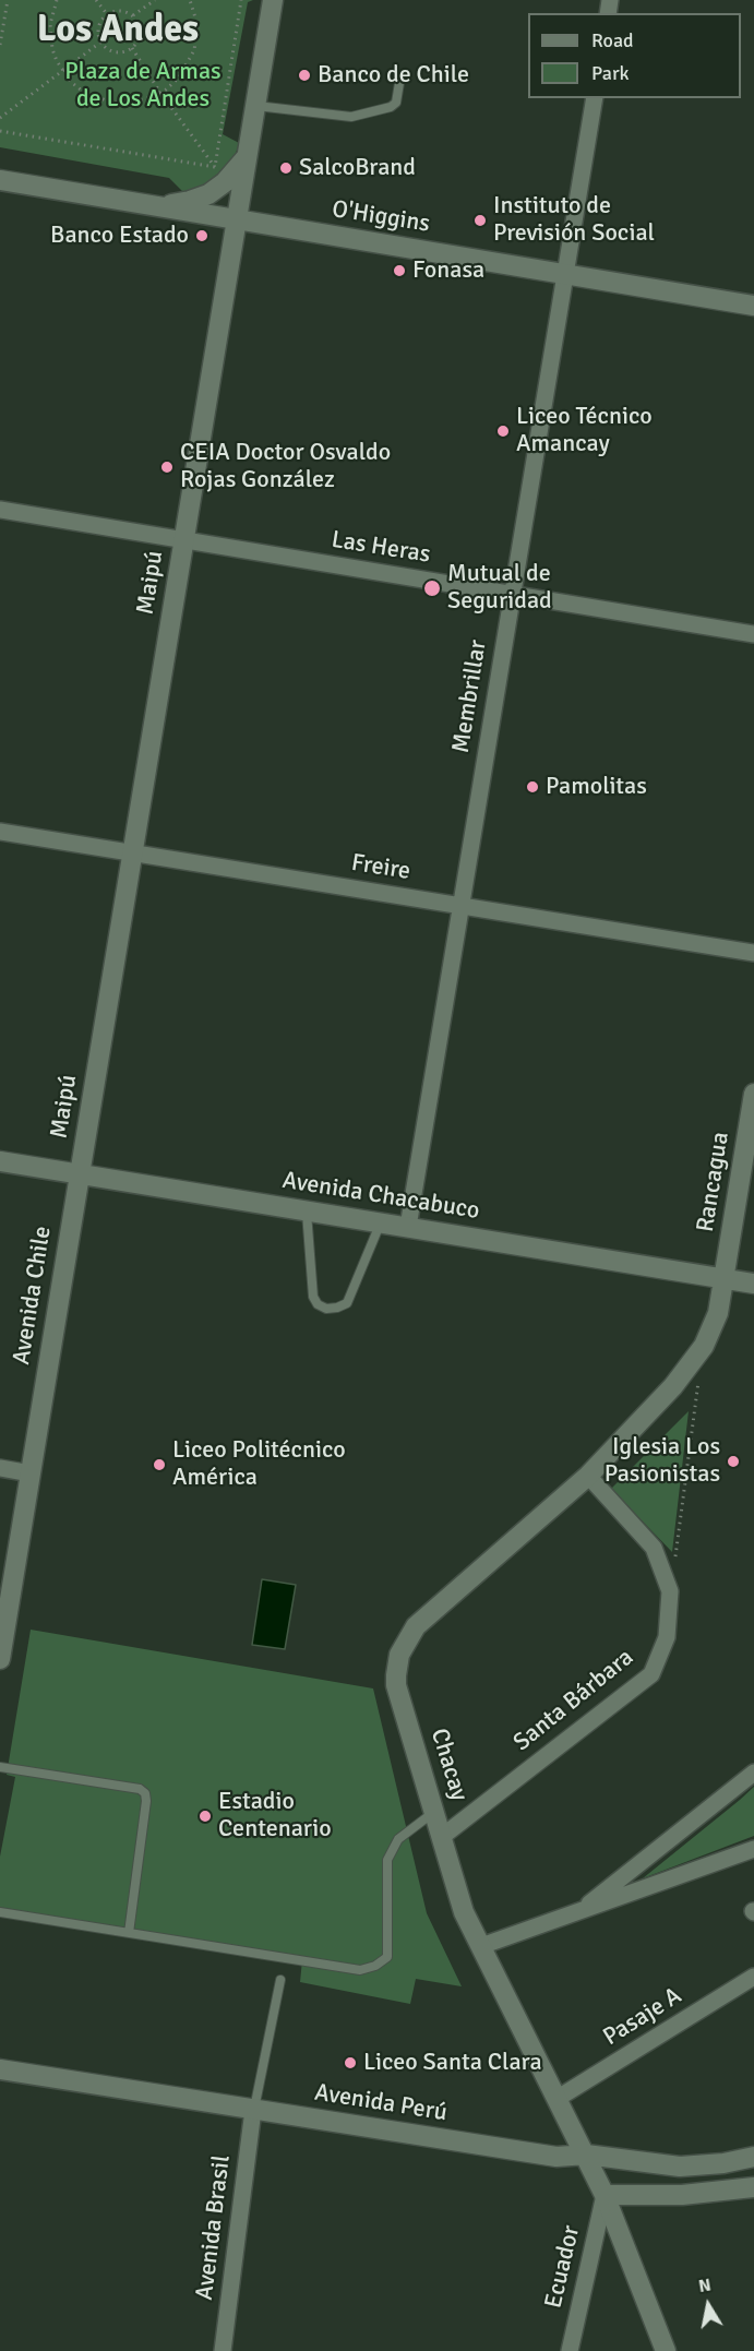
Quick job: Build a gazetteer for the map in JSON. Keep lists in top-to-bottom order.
{
  "streets": {
    "main road": [
      "O'Higgins",
      "Maipú",
      "Rancagua",
      "Avenida Chacabuco",
      "Avenida Chile",
      "Chacay",
      "Avenida Perú"
    ],
    "street": [
      "Las Heras",
      "Membrillar",
      "Freire",
      "Santa Bárbara",
      "Pasaje A",
      "Avenida Brasil",
      "Ecuador"
    ]
  },
  "crossings": [
    ["O'Higgins", "Maipú"],
    ["O'Higgins", "Membrillar"],
    ["Las Heras", "Maipú"],
    ["Las Heras", "Membrillar"],
    ["Maipú", "Freire"],
    ["Maipú", "Avenida Chacabuco"],
    ["Maipú", "Avenida Chile"],
    ["Membrillar", "Freire"],
    ["Membrillar", "Avenida Chacabuco"],
    ["Rancagua", "Avenida Chacabuco"],
    ["Rancagua", "Chacay"],
    ["Avenida Chacabuco", "Avenida Chile"],
    ["Avenida Chacabuco", "Chacay"],
    ["Santa Bárbara", "Chacay"],
    ["Chacay", "Pasaje A"],
    ["Chacay", "Avenida Perú"],
    ["Chacay", "Ecuador"],
    ["Avenida Perú", "Avenida Brasil"]
  ],
  "districts": ["Los Andes"],
  "parks": ["Plaza de Armas de Los Andes"],
  "places": [
    "Banco de Chile",
    "SalcoBrand",
    "Instituto de Previsión Social",
    "Banco Estado",
    "Fonasa",
    "Liceo Técnico Amancay",
    "CEIA Doctor Osvaldo Rojas González",
    "Mutual de Seguridad",
    "Pamolitas",
    "Iglesia Los Pasionistas",
    "Liceo Politécnico América",
    "Estadio Centenario",
    "Liceo Santa Clara"
  ],
  "legend": ["Road", "Park"],
  "north": "top"
}
